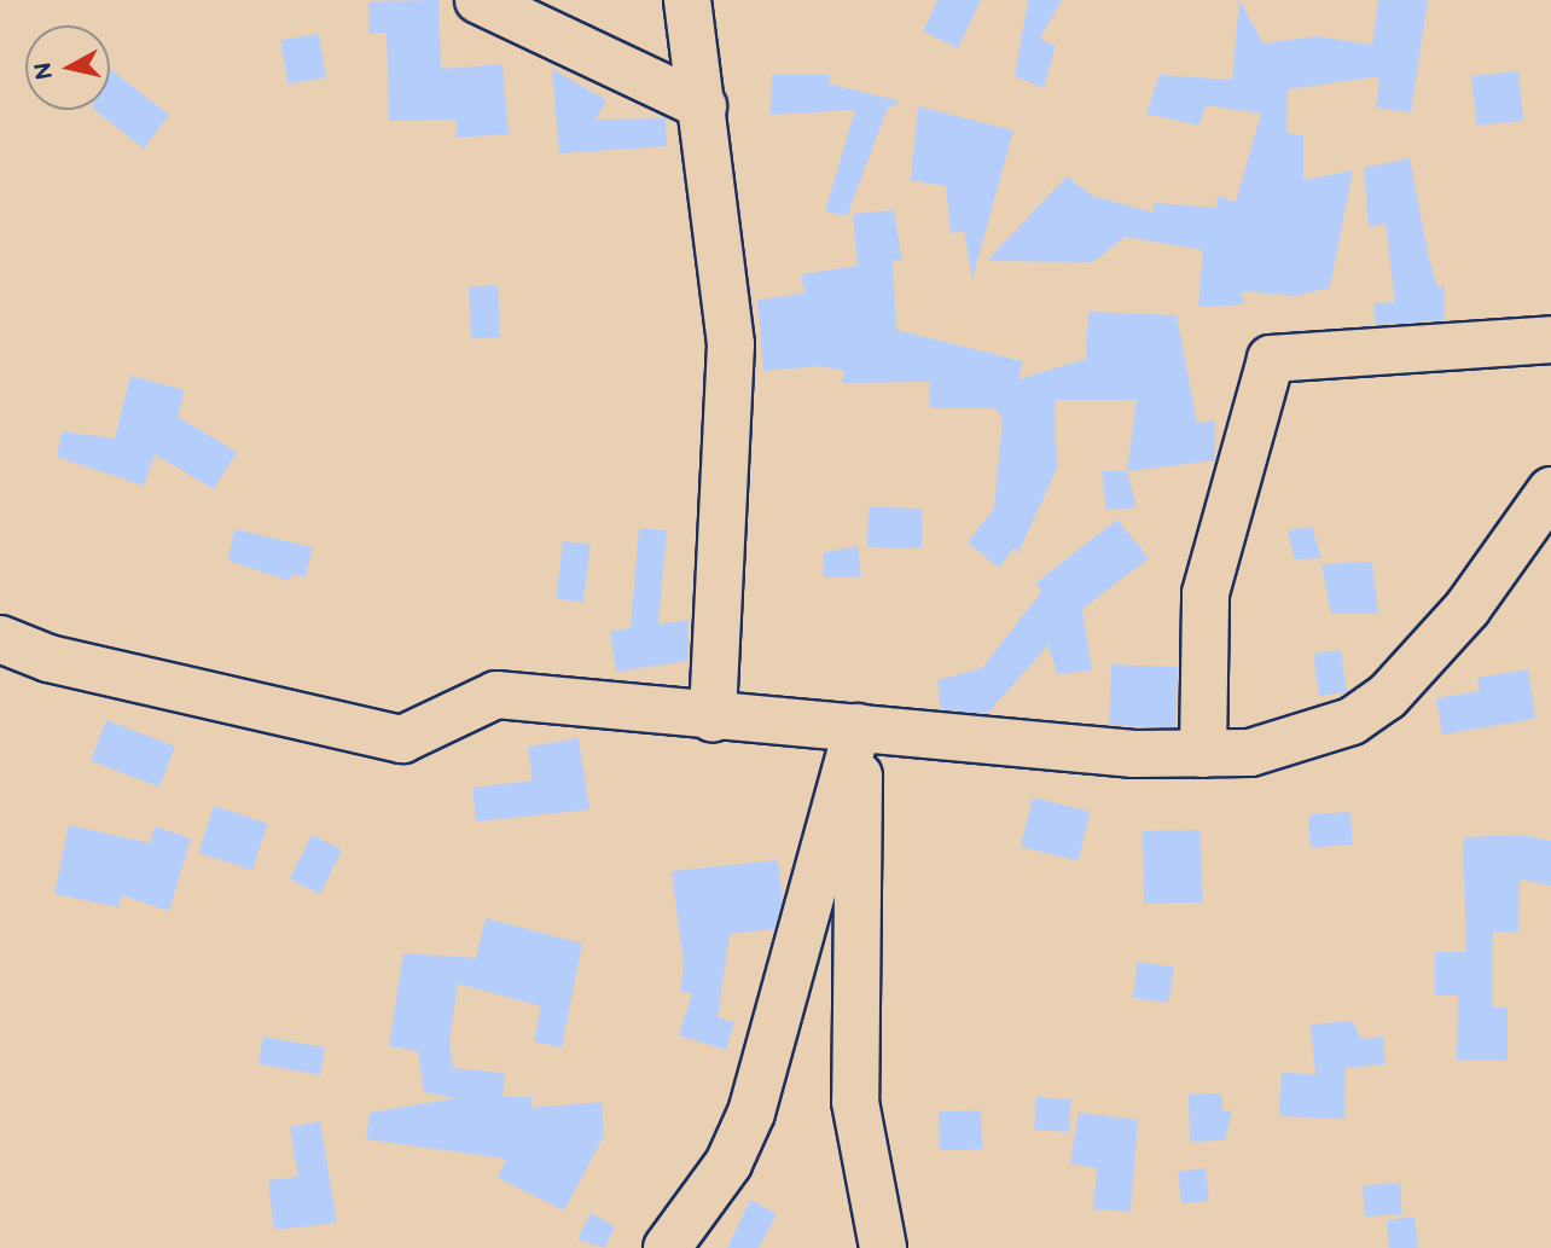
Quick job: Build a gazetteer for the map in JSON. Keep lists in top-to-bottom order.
{
  "north": "left"
}
